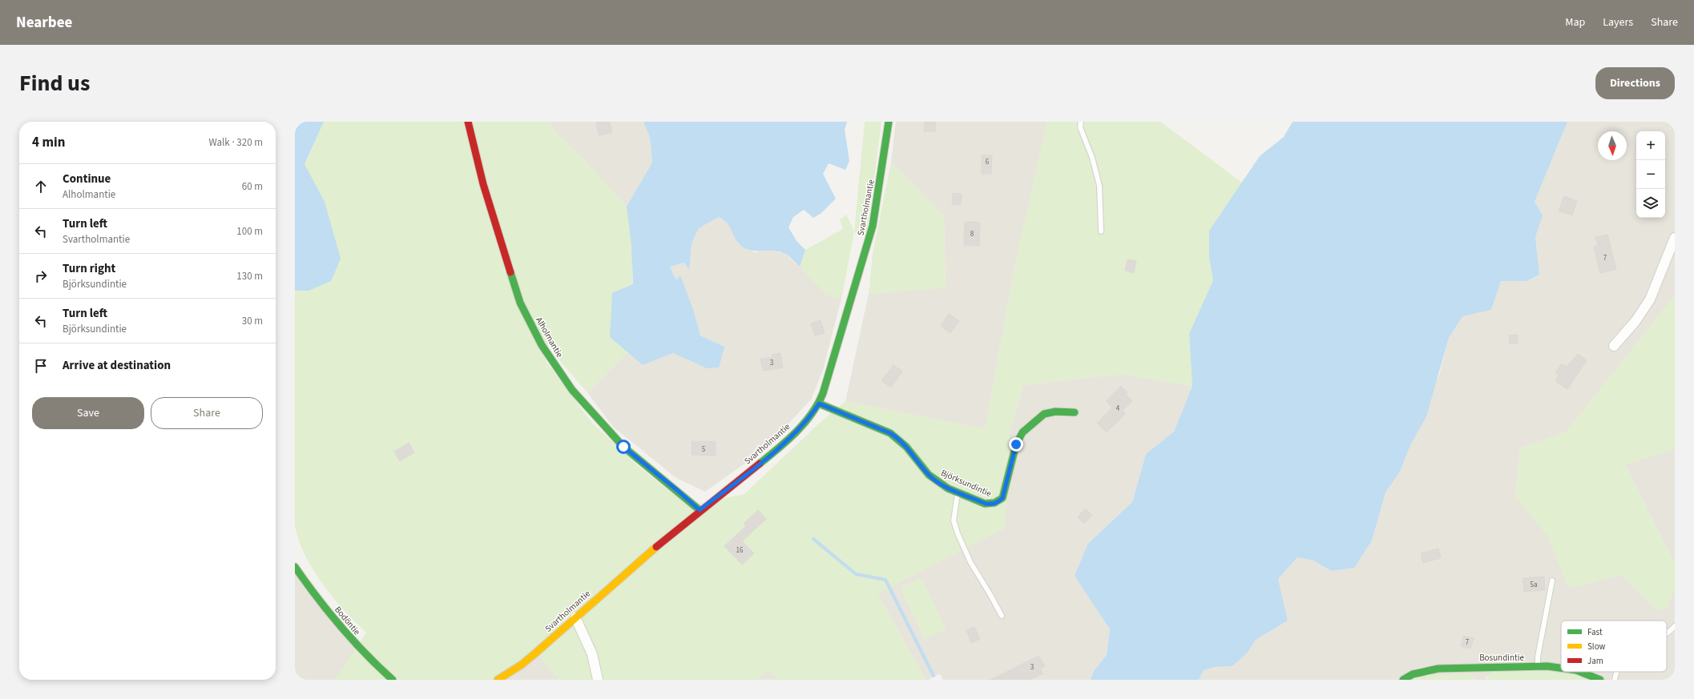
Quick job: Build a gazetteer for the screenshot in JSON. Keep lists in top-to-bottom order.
{
  "streets": {
    "street": [
      "Svartholmantie",
      "Alholmantie",
      "Björksundintie",
      "Bodöntie",
      "Bosundintie"
    ]
  },
  "crossings": [
    ["Svartholmantie", "Alholmantie"],
    ["Svartholmantie", "Björksundintie"]
  ],
  "house_numbers": [
    "6",
    "8",
    "7",
    "3",
    "4",
    "5",
    "16",
    "5a",
    "7",
    "3"
  ],
  "legend": ["Fast", "Slow", "Jam"],
  "north": "bottom",
  "page": {
    "header": "Nearbee",
    "nav": ["Map", "Layers", "Share"],
    "title": "Find us",
    "buttons": [
      "Directions",
      ["Save", "Share"]
    ],
    "heading": ["4 min", "Walk · 320 m"],
    "map_buttons": ["+", "−"],
    "list": [
      ["Continue", "Alholmantie", "60 m"],
      ["Turn left", "Svartholmantie", "100 m"],
      ["Turn right", "Björksundintie", "130 m"],
      ["Turn left", "Björksundintie", "30 m"],
      "Arrive at destination"
    ]
  }
}
